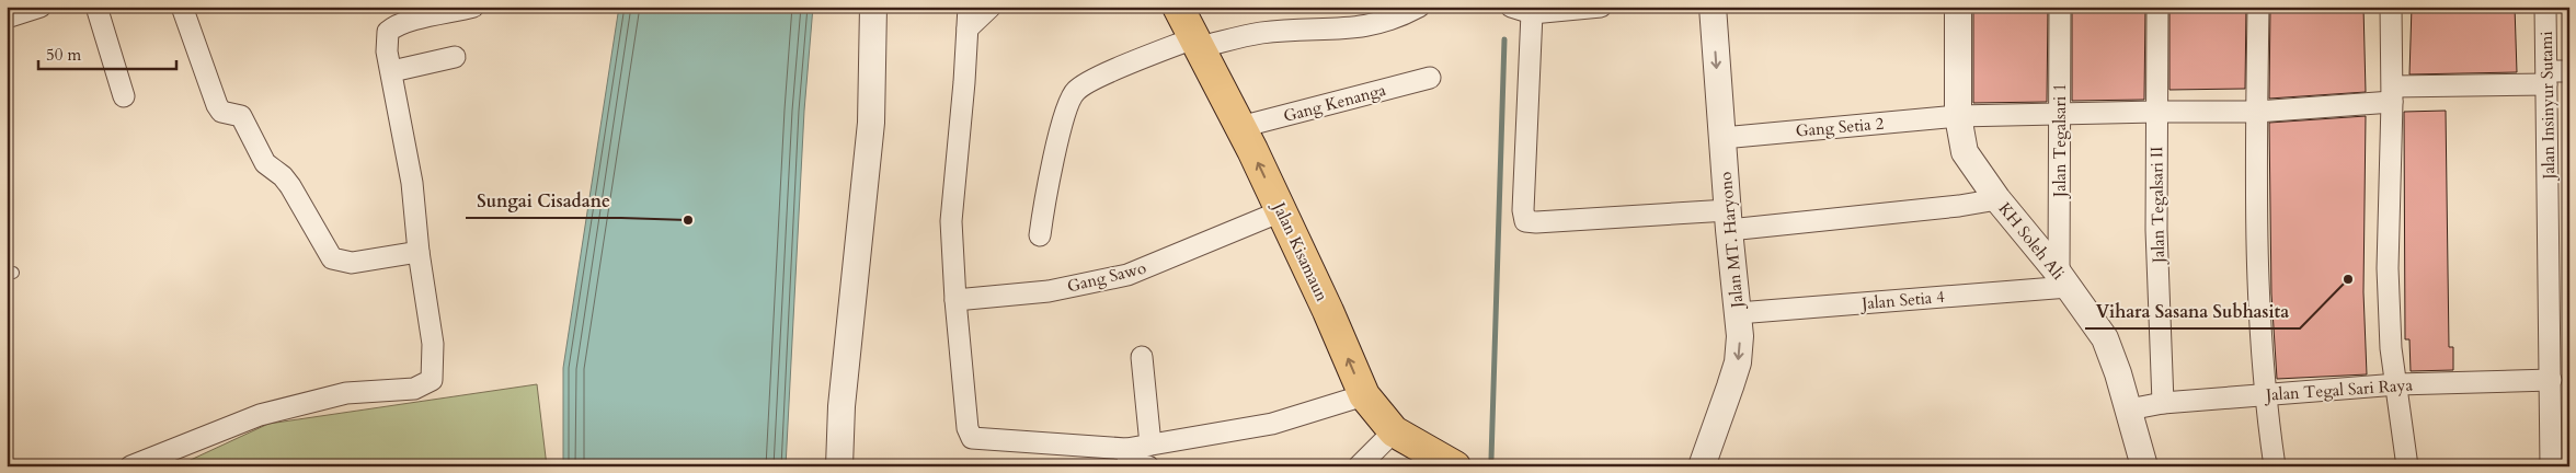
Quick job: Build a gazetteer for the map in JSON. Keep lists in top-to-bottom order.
{
  "streets": {
    "main road": ["Jalan Kisamaun"],
    "street": [
      "Gang Kenanga",
      "Jalan Insinyur Sutami",
      "Gang Setia 2",
      "Jalan Tegalsari 1",
      "Jalan Tegalsari II",
      "Jalan MT. Haryono",
      "KH Soleh Ali",
      "Gang Sawo",
      "Jalan Setia 4",
      "Jalan Tegal Sari Raya"
    ]
  },
  "crossings": [
    ["Gang Kenanga", "Jalan Kisamaun"],
    ["Jalan Insinyur Sutami", "Gang Setia 2"],
    ["Jalan Insinyur Sutami", "Jalan Tegal Sari Raya"],
    ["Gang Setia 2", "Jalan Tegalsari 1"],
    ["Gang Setia 2", "Jalan Tegalsari II"],
    ["Gang Setia 2", "Jalan MT. Haryono"],
    ["Gang Setia 2", "KH Soleh Ali"],
    ["Jalan Tegalsari 1", "KH Soleh Ali"],
    ["Jalan Tegalsari 1", "Jalan Setia 4"],
    ["Jalan Tegalsari II", "Jalan Tegal Sari Raya"],
    ["Jalan MT. Haryono", "Jalan Setia 4"],
    ["KH Soleh Ali", "Jalan Setia 4"],
    ["KH Soleh Ali", "Jalan Tegal Sari Raya"],
    ["Jalan Kisamaun", "Gang Sawo"]
  ],
  "one_way": ["Jalan MT. Haryono", "Jalan Kisamaun"],
  "places": ["Sungai Cisadane", "Vihara Sasana Subhasita"],
  "scale_bar": "50 m"
}
